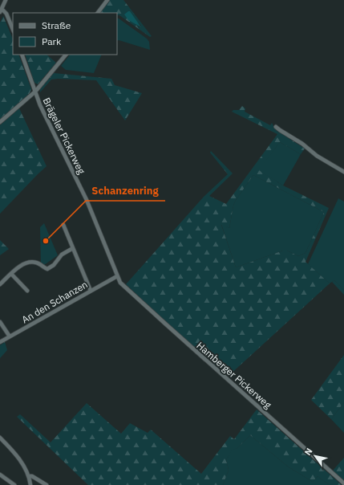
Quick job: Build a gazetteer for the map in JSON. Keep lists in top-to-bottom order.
{
  "streets": {
    "street": ["Brägeler Pickerweg", "An den Schanzen", "Hamberger Pickerweg"]
  },
  "crossings": [
    ["Brägeler Pickerweg", "An den Schanzen"],
    ["Brägeler Pickerweg", "Hamberger Pickerweg"],
    ["An den Schanzen", "Hamberger Pickerweg"]
  ],
  "places": ["Schanzenring"],
  "legend": ["Straße", "Park"],
  "north": "top left"
}
